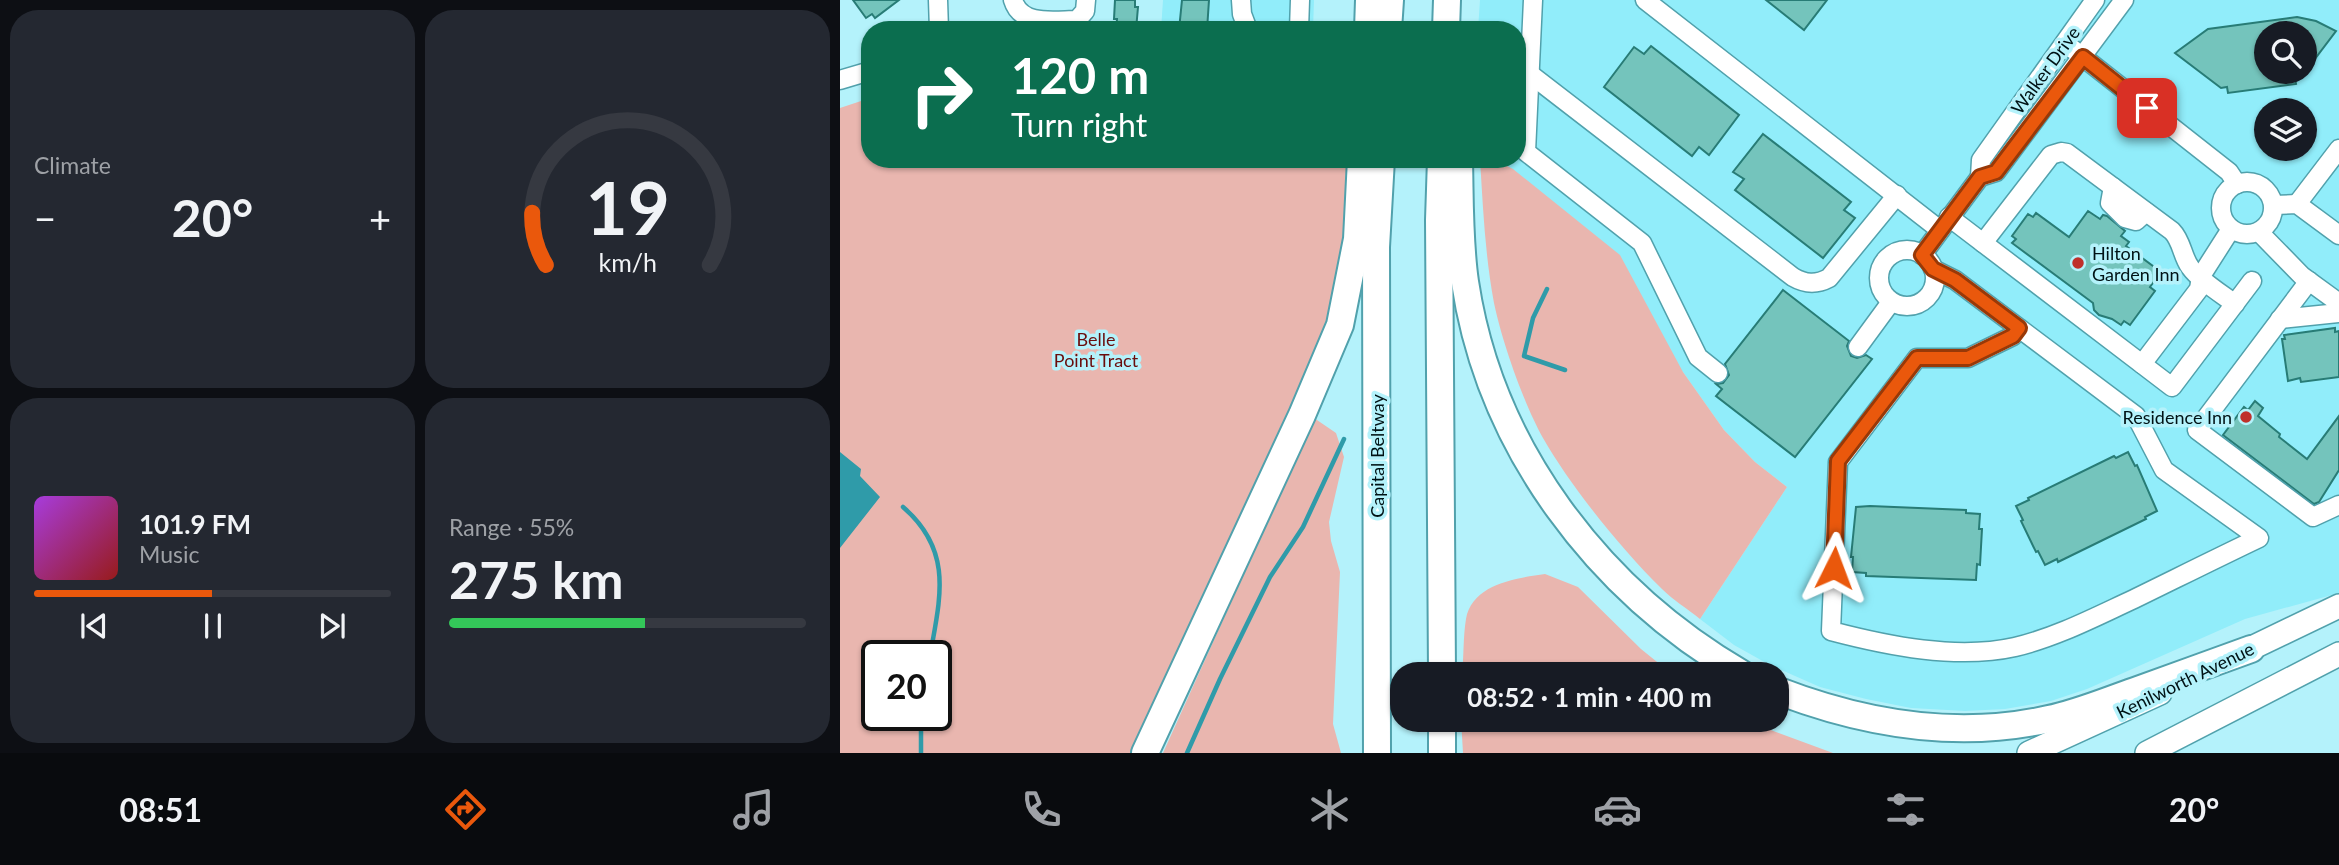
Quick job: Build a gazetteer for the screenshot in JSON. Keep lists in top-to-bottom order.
{
  "streets": {
    "highway": ["Capital Beltway"],
    "main road": ["Kenilworth Avenue"],
    "street": ["Walker Drive"]
  },
  "parks": ["Belle Point Tract"],
  "places": ["Hilton Garden Inn", "Residence Inn"],
  "page": {
    "tile": [
      "Climate",
      ["Range · 55%", "275 km"]
    ],
    "turn": ["120 m", "Turn right"],
    "heat": ["−", "20°", "+"],
    "song": ["101.9 FM", "Music"],
    "limit": "20",
    "trip": "08:52 · 1 min · 400 m",
    "tabs": ["08:51", "20°"],
    "gauge": ["19", "km/h"]
  }
}
